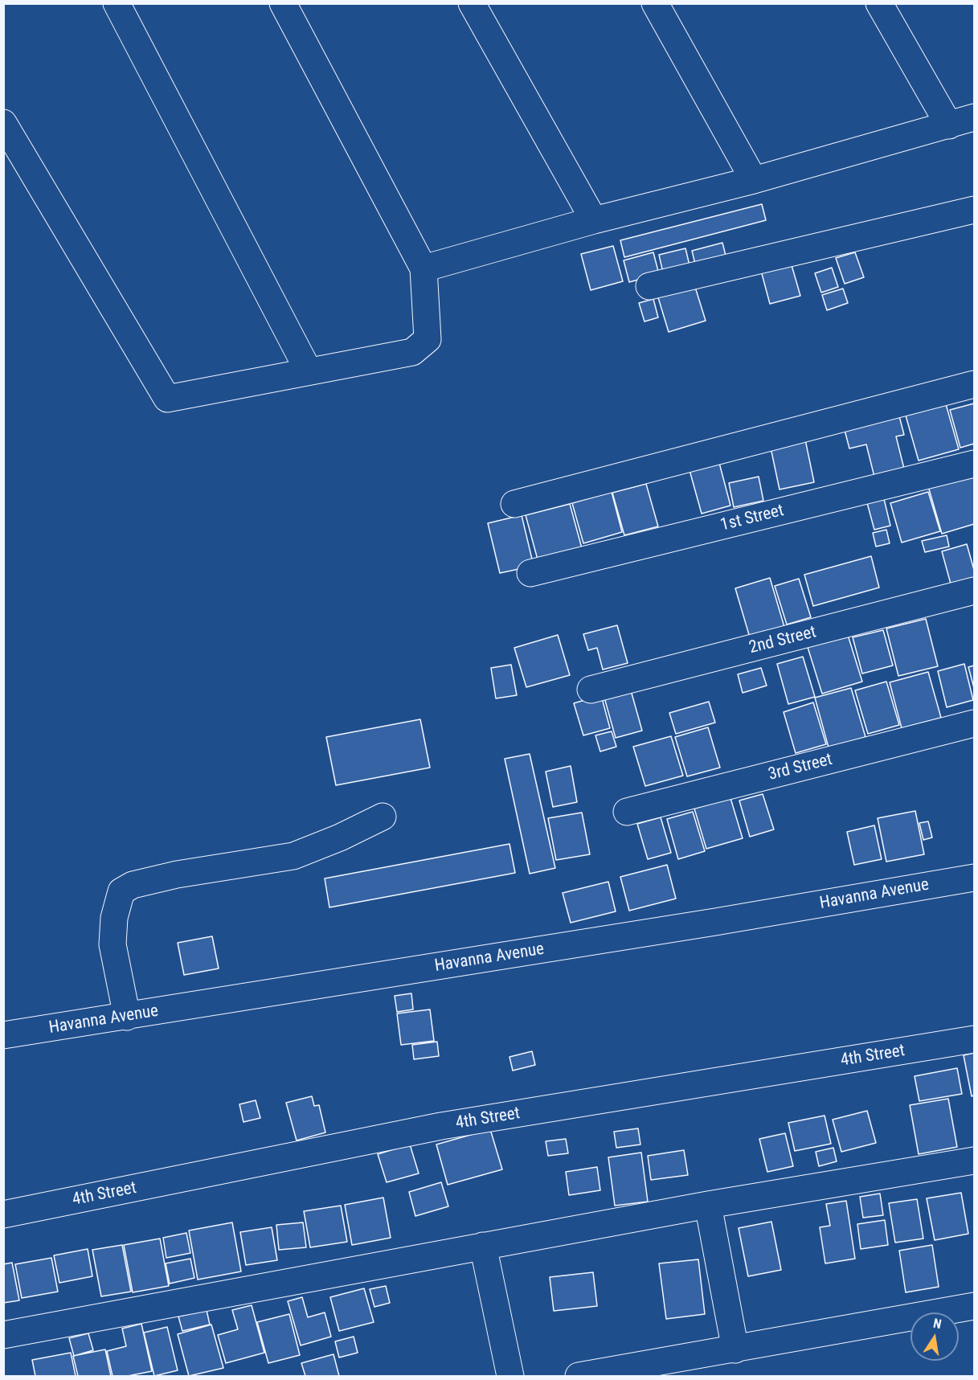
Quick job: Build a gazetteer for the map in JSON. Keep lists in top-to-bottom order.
{
  "streets": {
    "street": [
      "1st Street",
      "2nd Street",
      "3rd Street",
      "Havanna Avenue",
      "4th Street"
    ]
  },
  "north": "top"
}
